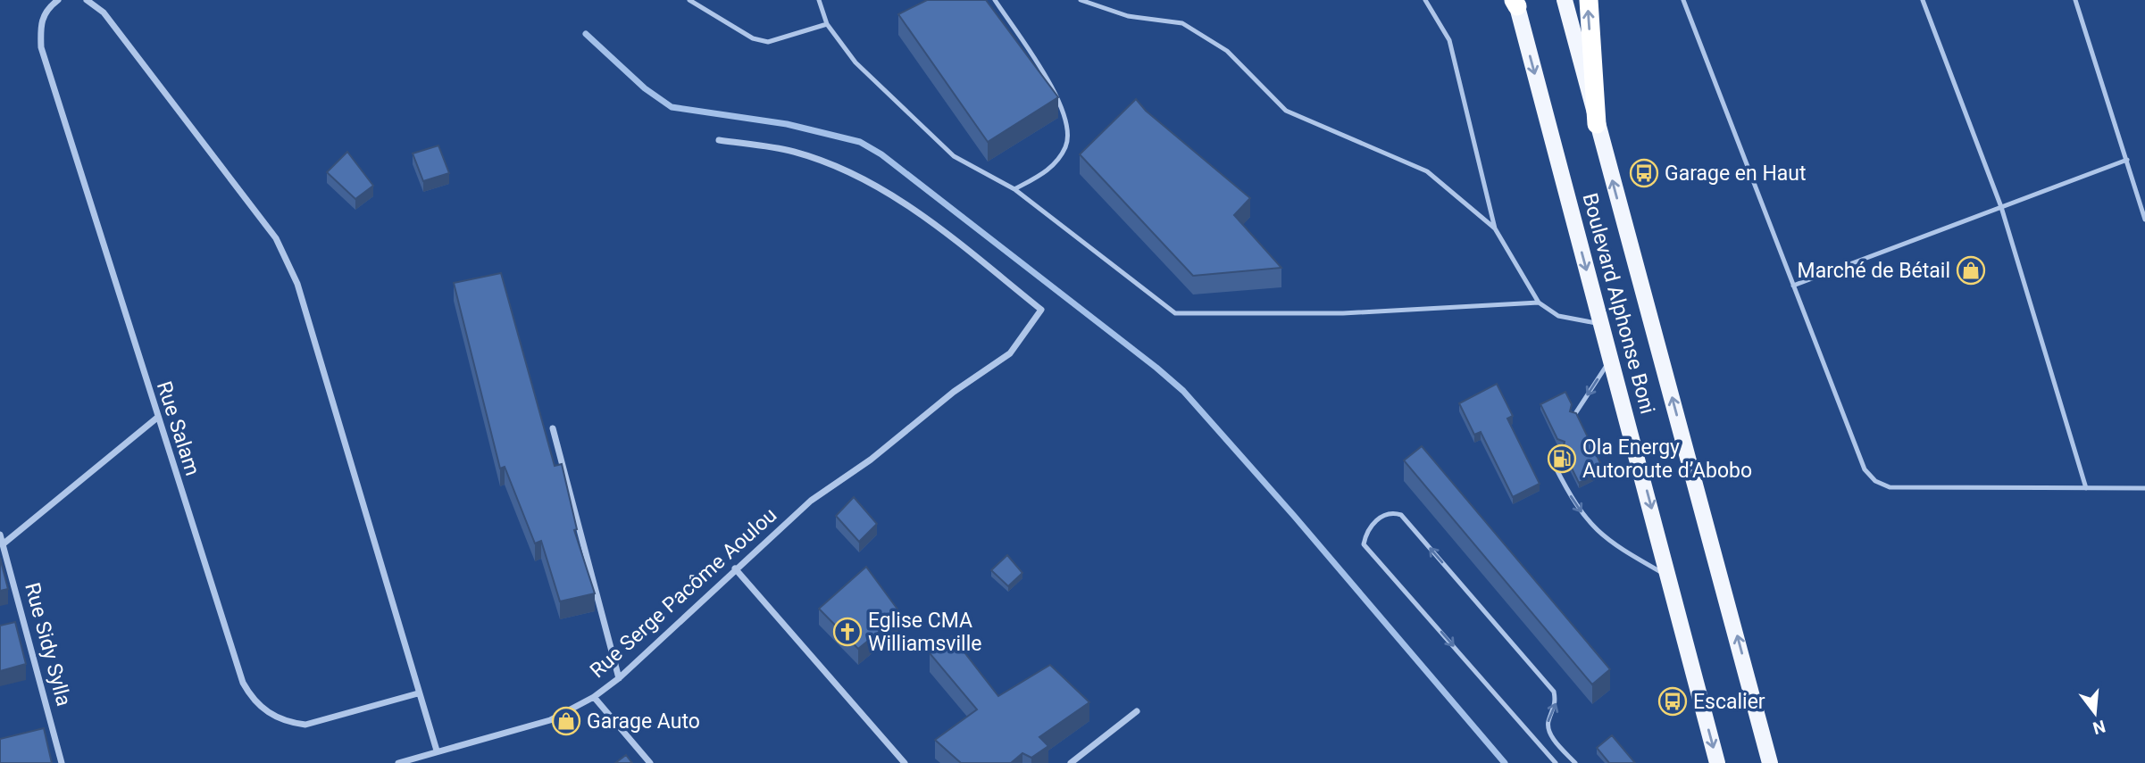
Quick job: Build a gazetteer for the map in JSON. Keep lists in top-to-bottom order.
{
  "streets": {
    "main road": ["Boulevard Alphonse Boni"],
    "street": ["Rue Salam", "Rue Serge Pacôme Aoulou", "Rue Sidy Sylla"]
  },
  "places": {
    "bus stop": ["Garage en Haut", "Escalier"],
    "shop": ["Marché de Bétail", "Garage Auto"],
    "fuel station": ["Ola Energy Autoroute d’Abobo"],
    "church": ["Eglise CMA Williamsville"]
  },
  "north": "bottom"
}
